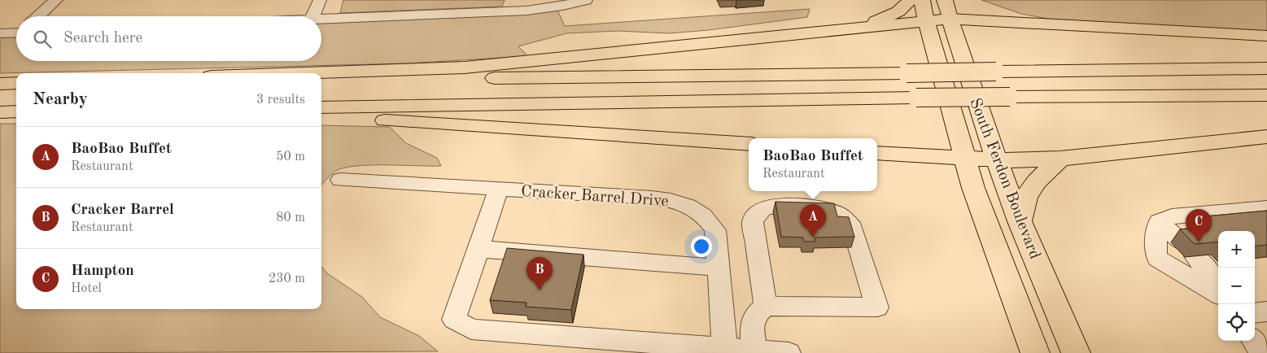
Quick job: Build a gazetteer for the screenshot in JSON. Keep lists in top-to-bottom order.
{
  "streets": {
    "main road": ["South Ferdon Boulevard"],
    "street": ["Cracker Barrel Drive"]
  },
  "page": {
    "search": "Search here",
    "heading": ["Nearby", "3 results"],
    "list": [
      {
        "mark": "A",
        "name": "BaoBao Buffet",
        "note": "Restaurant",
        "value": "50 m"
      },
      {
        "mark": "B",
        "name": "Cracker Barrel",
        "note": "Restaurant",
        "value": "80 m"
      },
      {
        "mark": "C",
        "name": "Hampton",
        "note": "Hotel",
        "value": "230 m"
      }
    ],
    "popup": ["BaoBao Buffet", "Restaurant"],
    "pins": ["A", "C", "B"],
    "map_buttons": ["+", "−"]
  }
}
